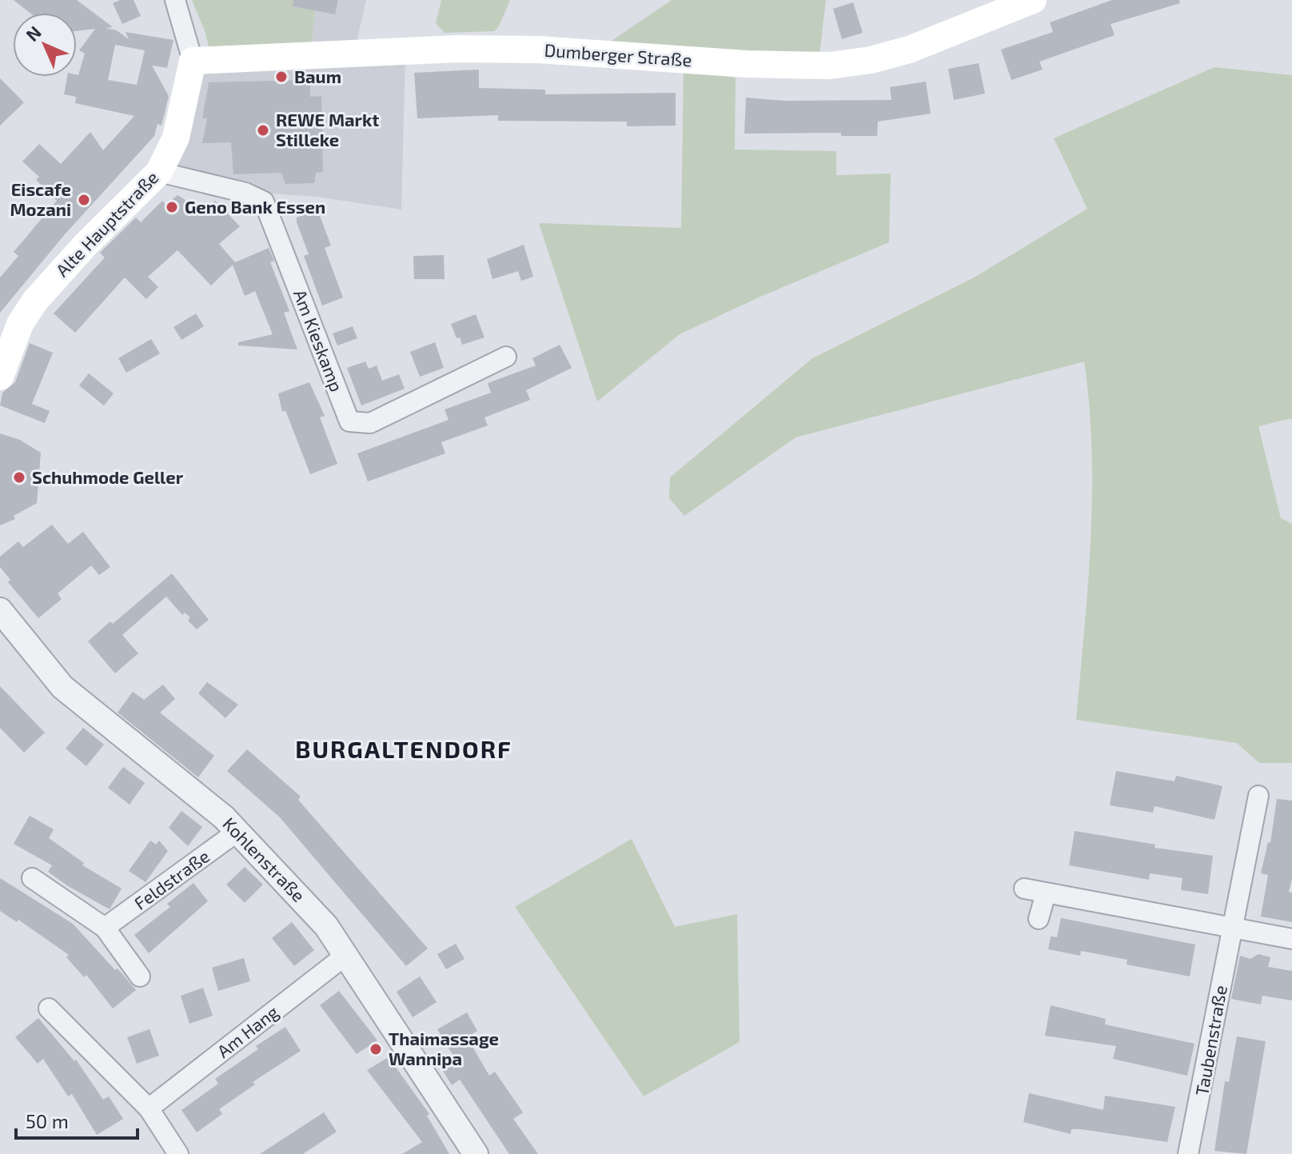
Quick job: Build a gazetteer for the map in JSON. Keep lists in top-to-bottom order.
{
  "streets": {
    "main road": ["Dumberger Straße", "Alte Hauptstraße"],
    "street": [
      "Am Kieskamp",
      "Kohlenstraße",
      "Feldstraße",
      "Am Hang",
      "Taubenstraße"
    ]
  },
  "crossings": [
    ["Dumberger Straße", "Alte Hauptstraße"],
    ["Alte Hauptstraße", "Am Kieskamp"],
    ["Kohlenstraße", "Feldstraße"],
    ["Kohlenstraße", "Am Hang"]
  ],
  "districts": ["BURGALTENDORF"],
  "places": [
    "Baum",
    "REWE Markt Stilleke",
    "Eiscafe Mozani",
    "Geno Bank Essen",
    "Schuhmode Geller",
    "Thaimassage Wannipa"
  ],
  "scale_bar": "50 m",
  "north": "top left"
}
